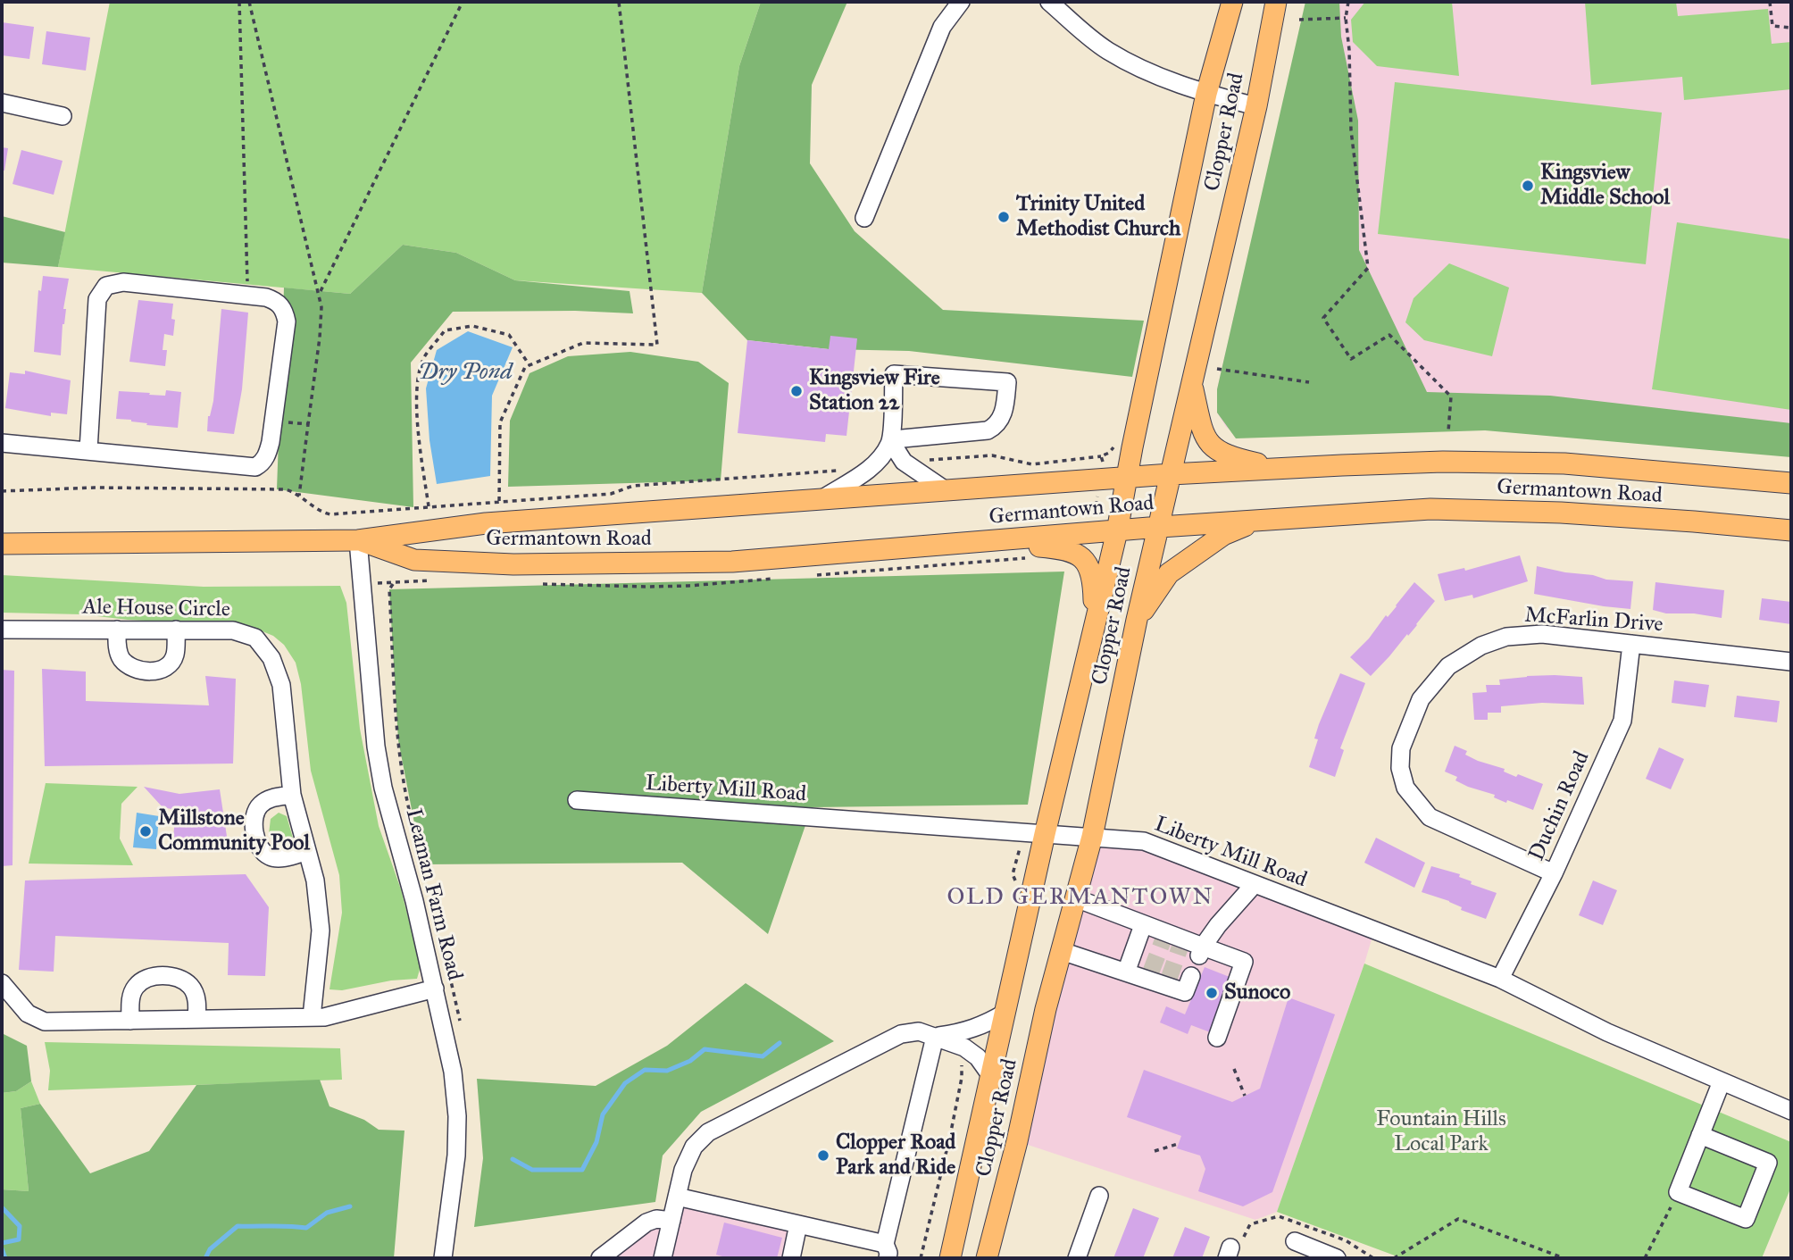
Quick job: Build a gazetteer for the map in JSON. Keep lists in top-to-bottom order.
{
  "streets": {
    "main road": ["Clopper Road", "Germantown Road"],
    "street": [
      "Ale House Circle",
      "McFarlin Drive",
      "Liberty Mill Road",
      "Duchin Road",
      "Leaman Farm Road"
    ]
  },
  "crossings": [
    ["Clopper Road", "Germantown Road"],
    ["Clopper Road", "Liberty Mill Road"],
    ["Germantown Road", "Leaman Farm Road"],
    ["McFarlin Drive", "Duchin Road"],
    ["Liberty Mill Road", "Duchin Road"]
  ],
  "districts": ["OLD GERMANTOWN"],
  "water": ["Dry Pond"],
  "parks": ["Fountain Hills Local Park"],
  "places": [
    "Kingsview Middle School",
    "Trinity United Methodist Church",
    "Kingsview Fire Station 22",
    "Millstone Community Pool",
    "Sunoco",
    "Clopper Road Park and Ride"
  ]
}
